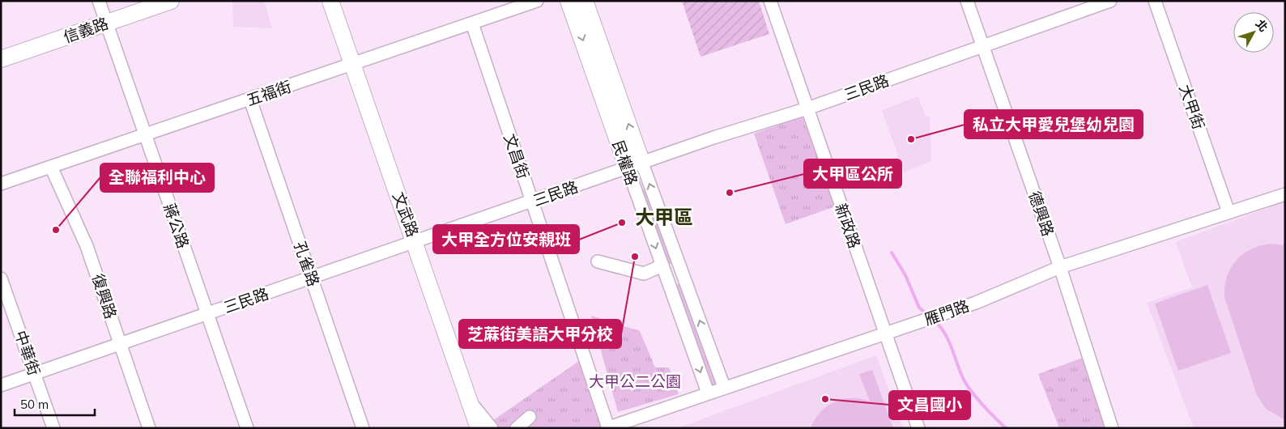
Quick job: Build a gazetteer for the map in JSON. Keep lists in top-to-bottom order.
{
  "streets": {
    "street": [
      "信義路",
      "三民路",
      "五福街",
      "大甲街",
      "文昌街",
      "民權路",
      "德興路",
      "文武路",
      "蔣公路",
      "新政路",
      "孔雀路",
      "復興路",
      "雁門路",
      "中華街"
    ]
  },
  "crossings": [
    ["信義路", "蔣公路"],
    ["三民路", "文昌街"],
    ["三民路", "民權路"],
    ["三民路", "德興路"],
    ["三民路", "文武路"],
    ["三民路", "蔣公路"],
    ["三民路", "新政路"],
    ["三民路", "孔雀路"],
    ["三民路", "復興路"],
    ["三民路", "中華街"],
    ["五福街", "文昌街"],
    ["五福街", "文武路"],
    ["五福街", "蔣公路"],
    ["五福街", "孔雀路"],
    ["五福街", "復興路"],
    ["大甲街", "雁門路"],
    ["文昌街", "雁門路"],
    ["民權路", "雁門路"],
    ["德興路", "雁門路"],
    ["新政路", "雁門路"]
  ],
  "districts": ["大甲區"],
  "parks": ["大甲公二公園"],
  "places": [
    "私立大甲愛兒堡幼兒園",
    "大甲區公所",
    "大甲全方位安親班",
    "全聯福利中心",
    "芝蔴街美語大甲分校",
    "文昌國小"
  ],
  "scale_bar": "50 m",
  "north": "top right"
}
